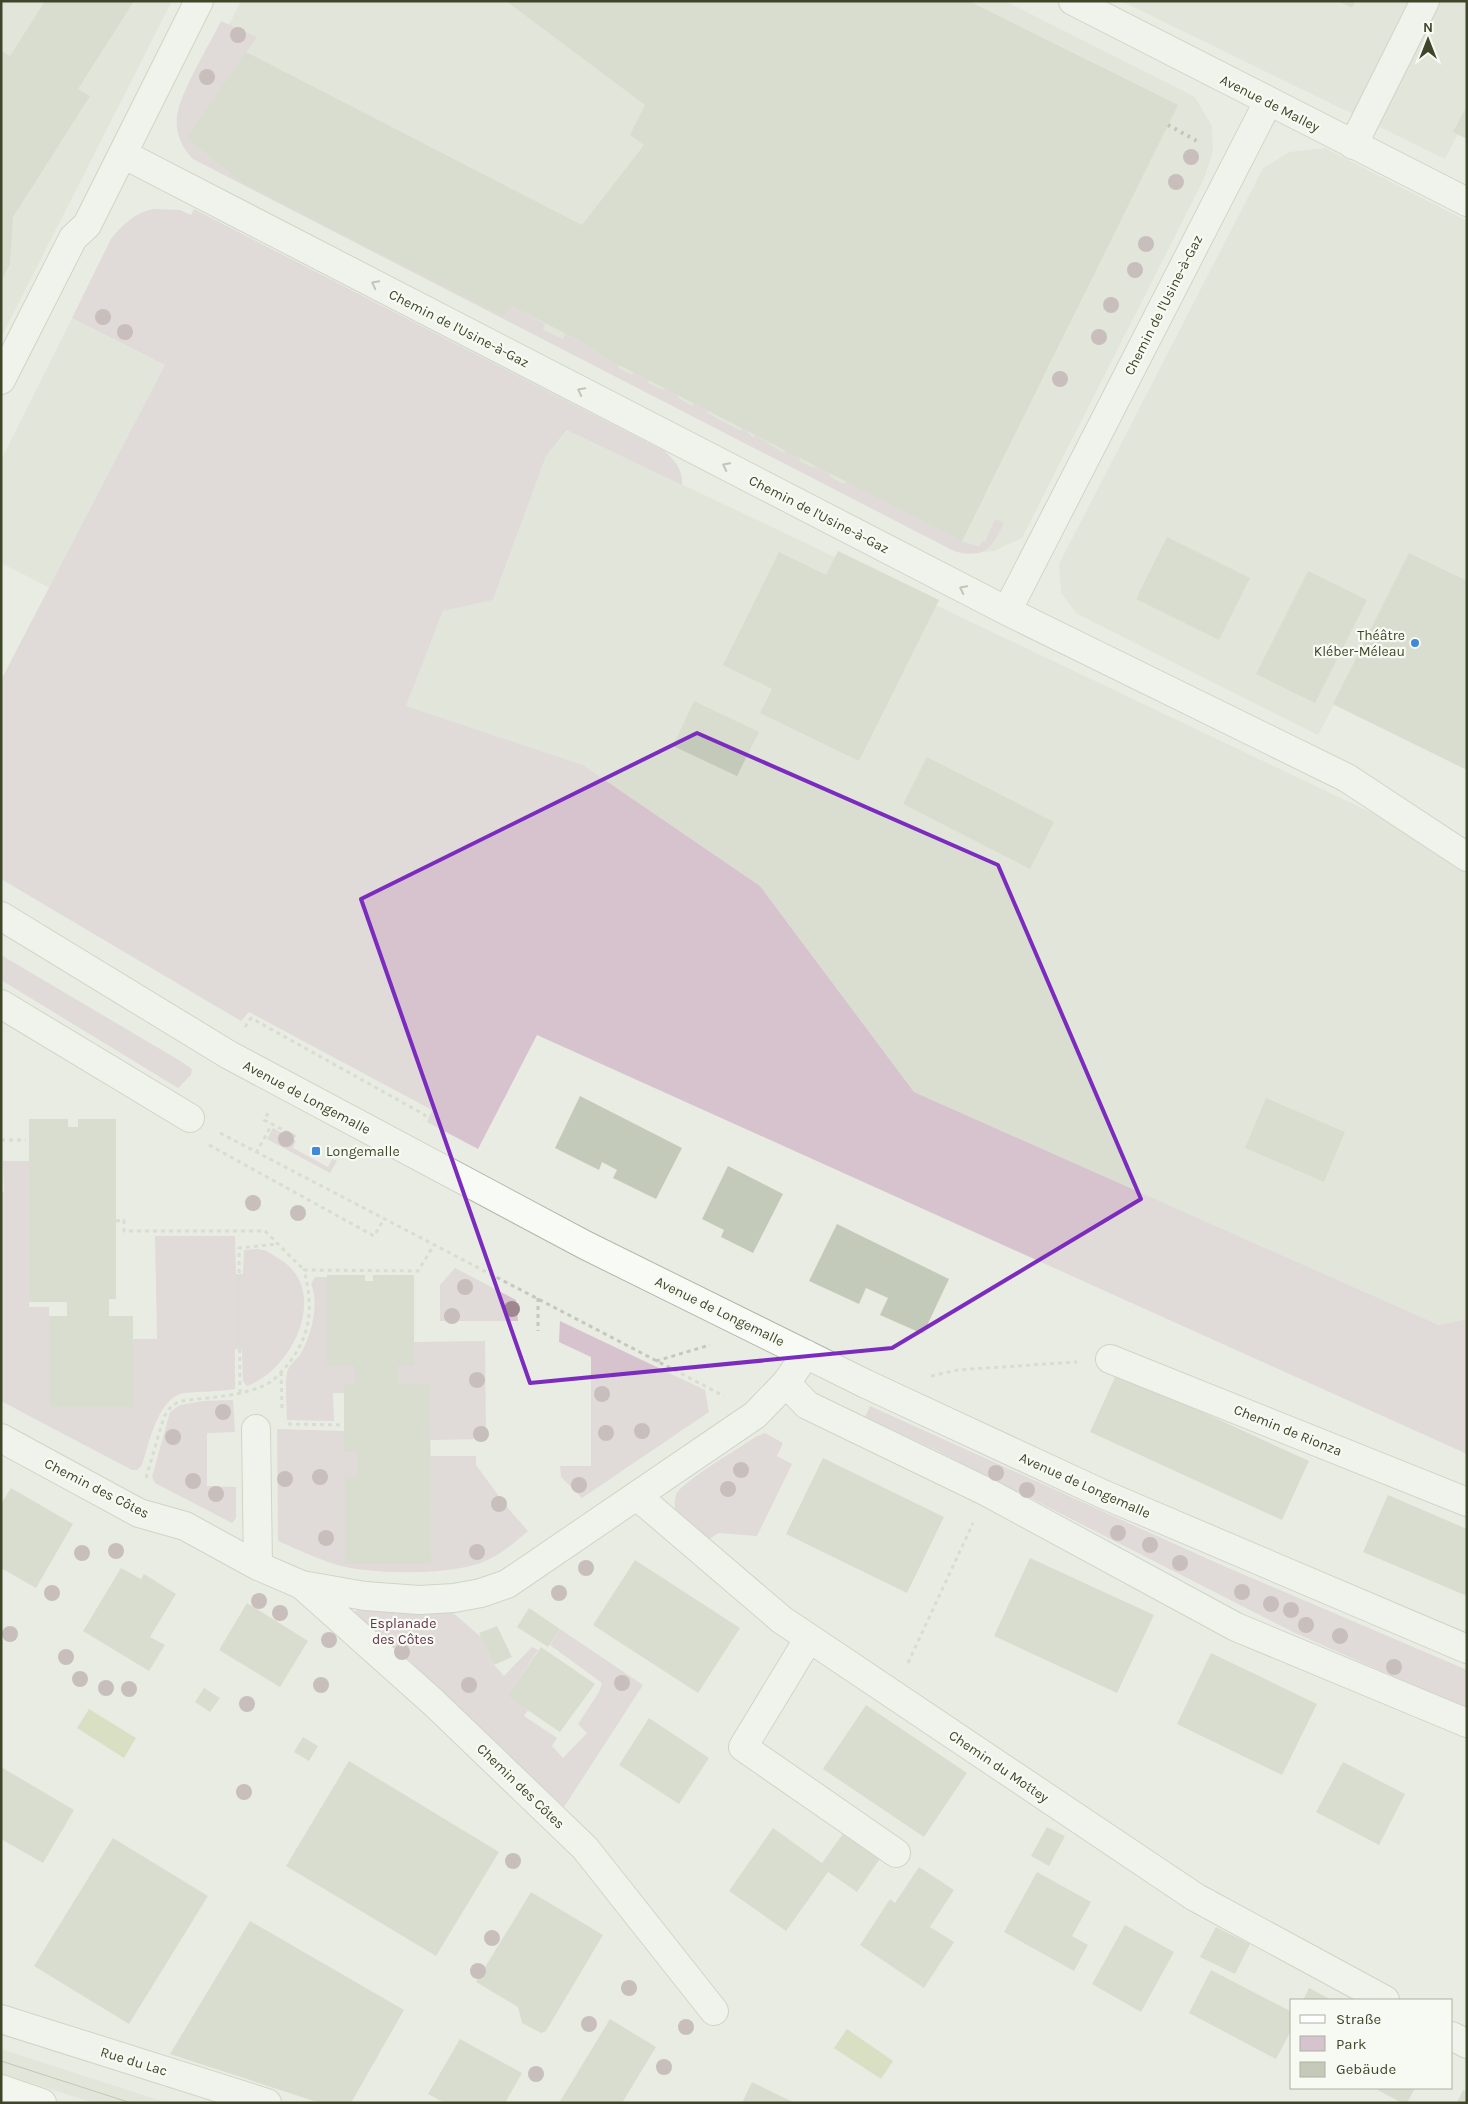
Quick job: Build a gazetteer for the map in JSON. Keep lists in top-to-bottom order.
{
  "streets": {
    "street": [
      "Avenue de Malley",
      "Chemin de l'Usine-à-Gaz",
      "Avenue de Longemalle",
      "Chemin de Rionza",
      "Chemin des Côtes",
      "Chemin du Mottey",
      "Rue du Lac"
    ]
  },
  "crossings": [
    ["Avenue de Malley", "Chemin de l'Usine-à-Gaz"],
    ["Avenue de Longemalle", "Chemin des Côtes"],
    ["Chemin des Côtes", "Chemin du Mottey"]
  ],
  "one_way": ["Chemin de l'Usine-à-Gaz"],
  "parks": ["Esplanade des Côtes"],
  "places": {
    "other": ["Théâtre Kléber-Méleau"],
    "transit": ["Longemalle"]
  },
  "legend": ["Straße", "Park", "Gebäude"],
  "north": "top"
}
